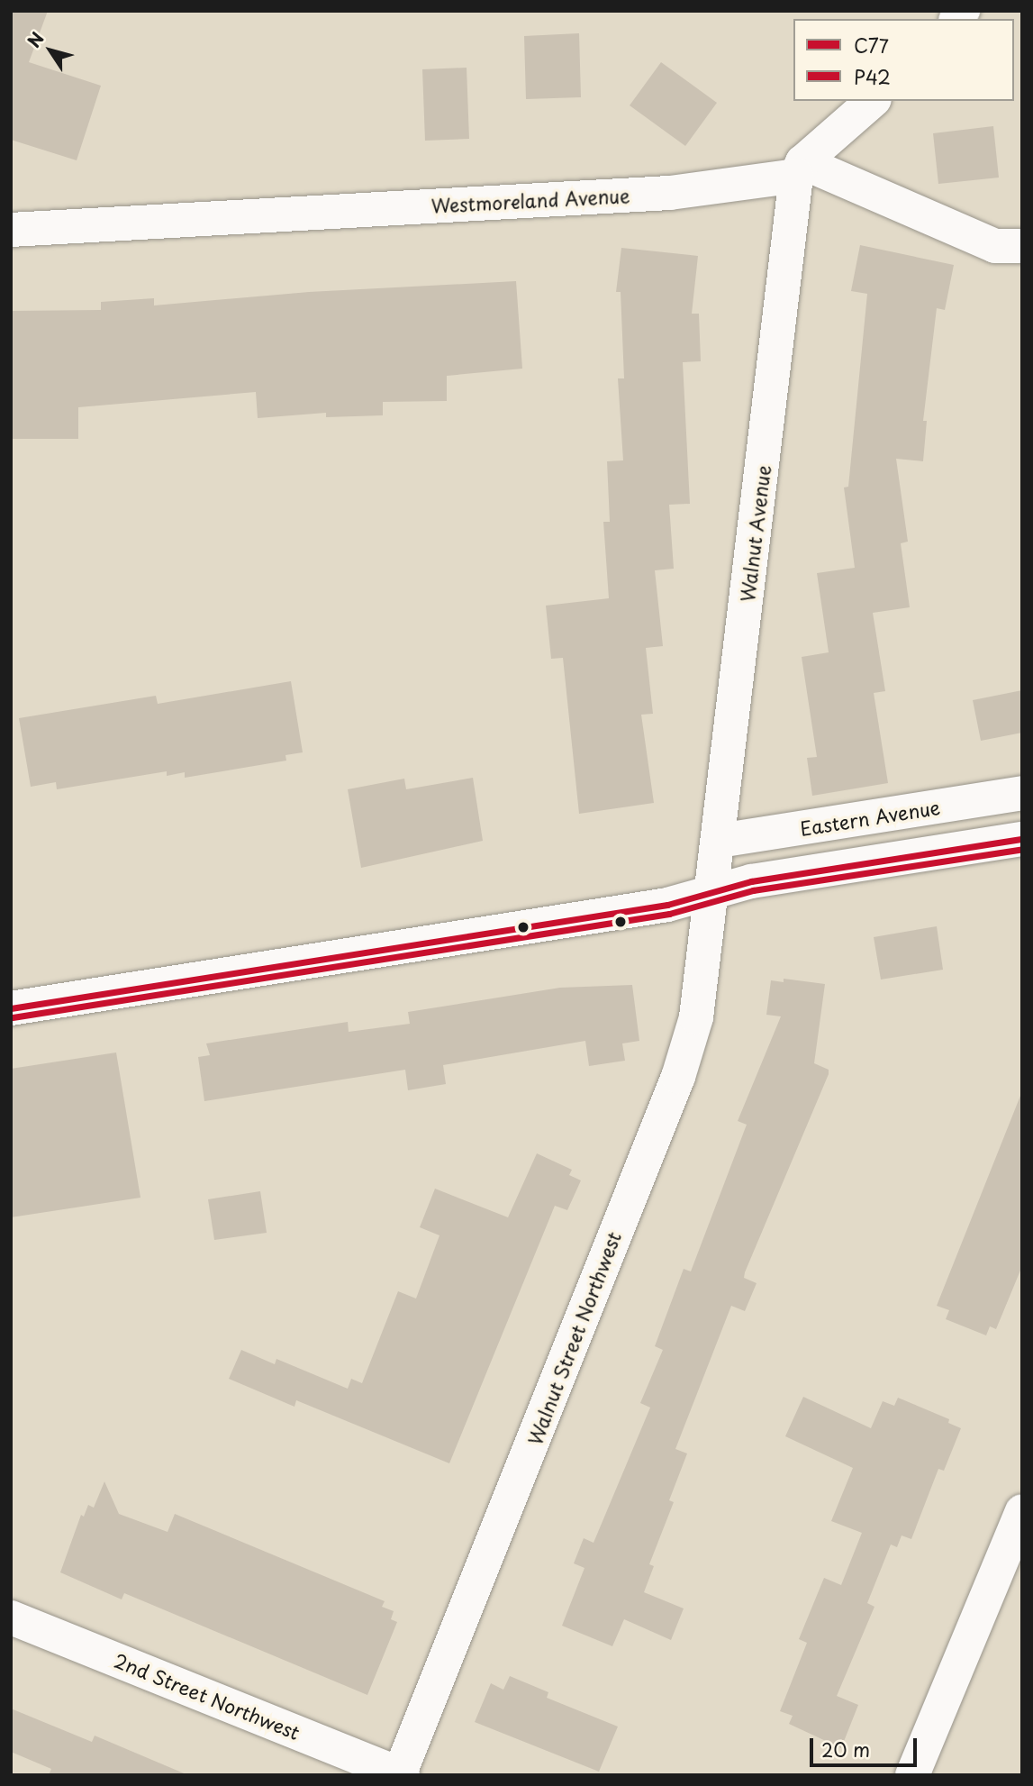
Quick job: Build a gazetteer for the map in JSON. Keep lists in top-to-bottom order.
{
  "streets": {
    "street": [
      "Westmoreland Avenue",
      "Walnut Avenue",
      "Eastern Avenue",
      "Walnut Street Northwest",
      "2nd Street Northwest"
    ]
  },
  "crossings": [
    ["Westmoreland Avenue", "Walnut Avenue"],
    ["Walnut Avenue", "Eastern Avenue"],
    ["Walnut Avenue", "Walnut Street Northwest"],
    ["Walnut Street Northwest", "2nd Street Northwest"]
  ],
  "lines": ["transit line C77", "transit line P42"],
  "legend": ["C77", "P42"],
  "scale_bar": "20 m",
  "north": "top left"
}
